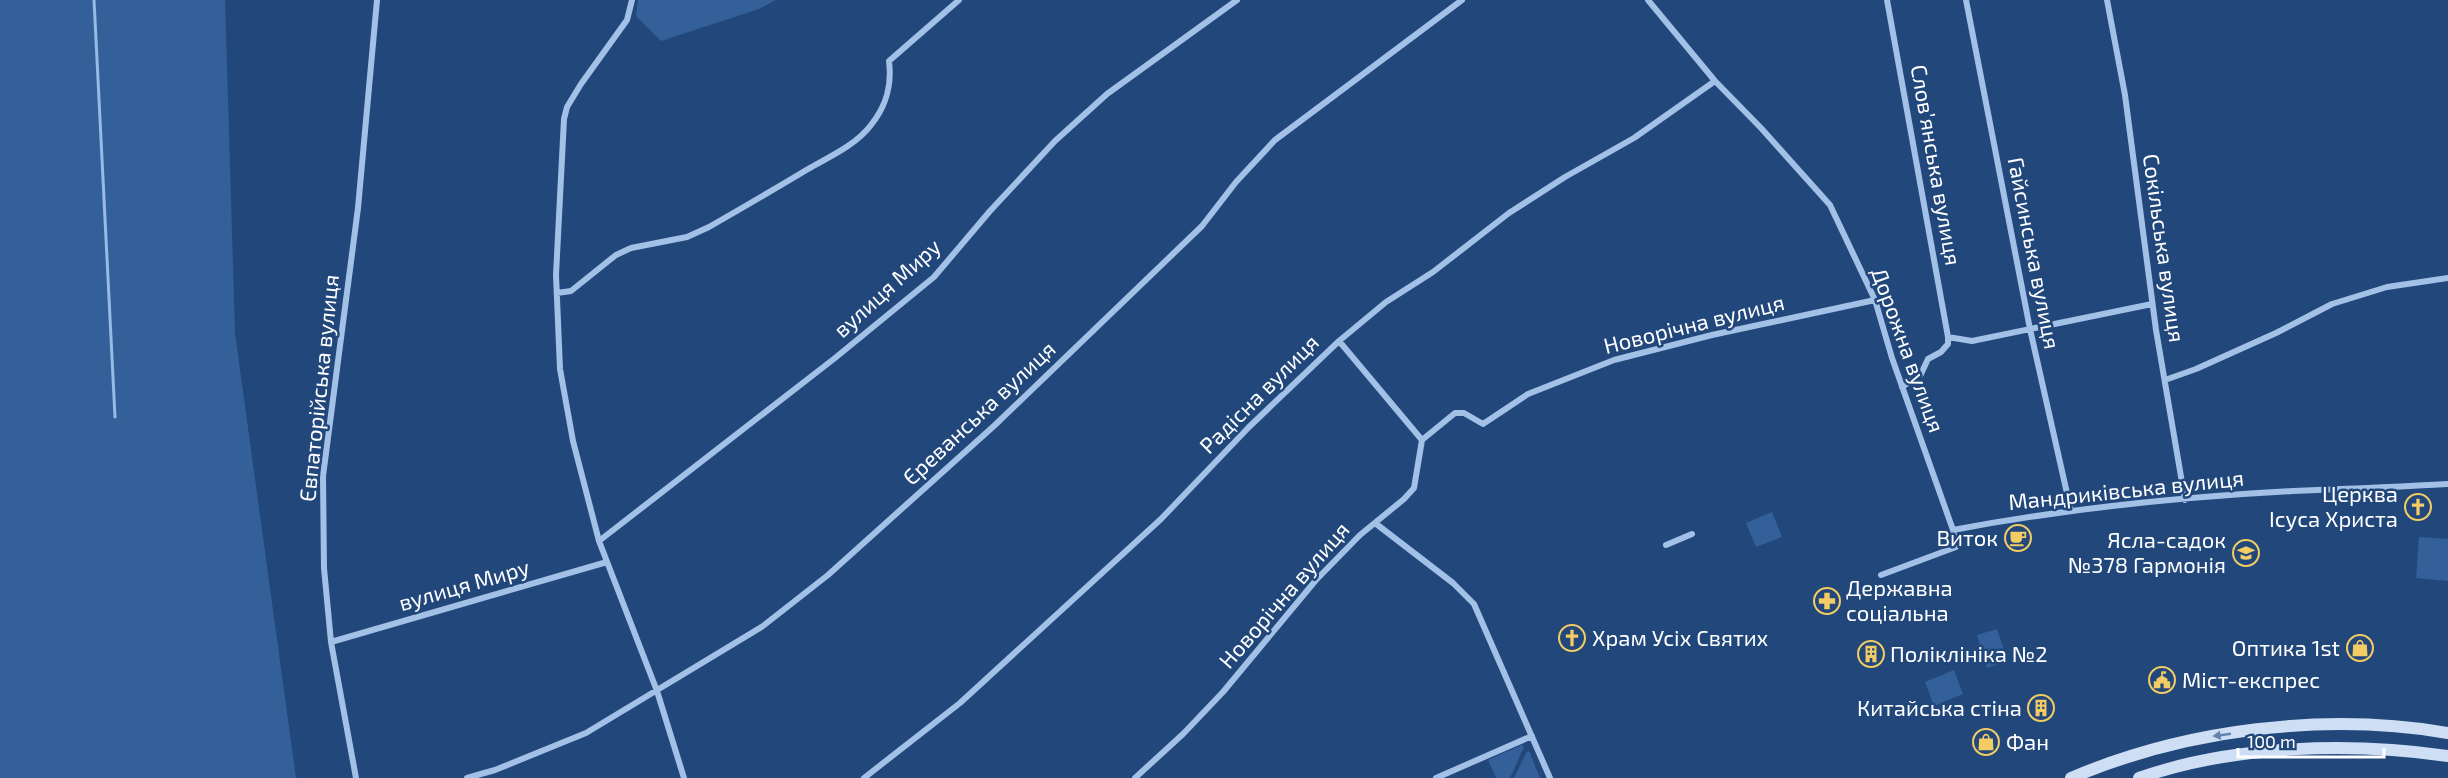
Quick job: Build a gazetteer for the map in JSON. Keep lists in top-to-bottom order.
{
  "streets": {
    "street": [
      "Словʼянська вулиця",
      "Сокільська вулиця",
      "Гайсинська вулиця",
      "вулиця Миру",
      "Новорічна вулиця",
      "Дорожна вулиця",
      "Євпаторійська вулиця",
      "Радісна вулиця",
      "Єреванська вулиця",
      "Мандриківська вулиця"
    ]
  },
  "crossings": [
    ["Сокільська вулиця", "Мандриківська вулиця"],
    ["Гайсинська вулиця", "Мандриківська вулиця"],
    ["вулиця Миру", "Євпаторійська вулиця"],
    ["Новорічна вулиця", "Дорожна вулиця"],
    ["Дорожна вулиця", "Радісна вулиця"],
    ["Дорожна вулиця", "Мандриківська вулиця"]
  ],
  "places": {
    "church": ["Церква Ісуса Христа", "Храм Усіх Святих"],
    "cafe": ["Виток"],
    "school or university": ["Ясла-садок №378 Гармонія"],
    "pharmacy": ["Державна соціальна"],
    "shop": ["Оптика 1st", "Фан"],
    "building": ["Поліклініка №2", "Китайська стіна"],
    "public building": ["Міст-експрес"]
  },
  "scale_bar": "100 m"
}
